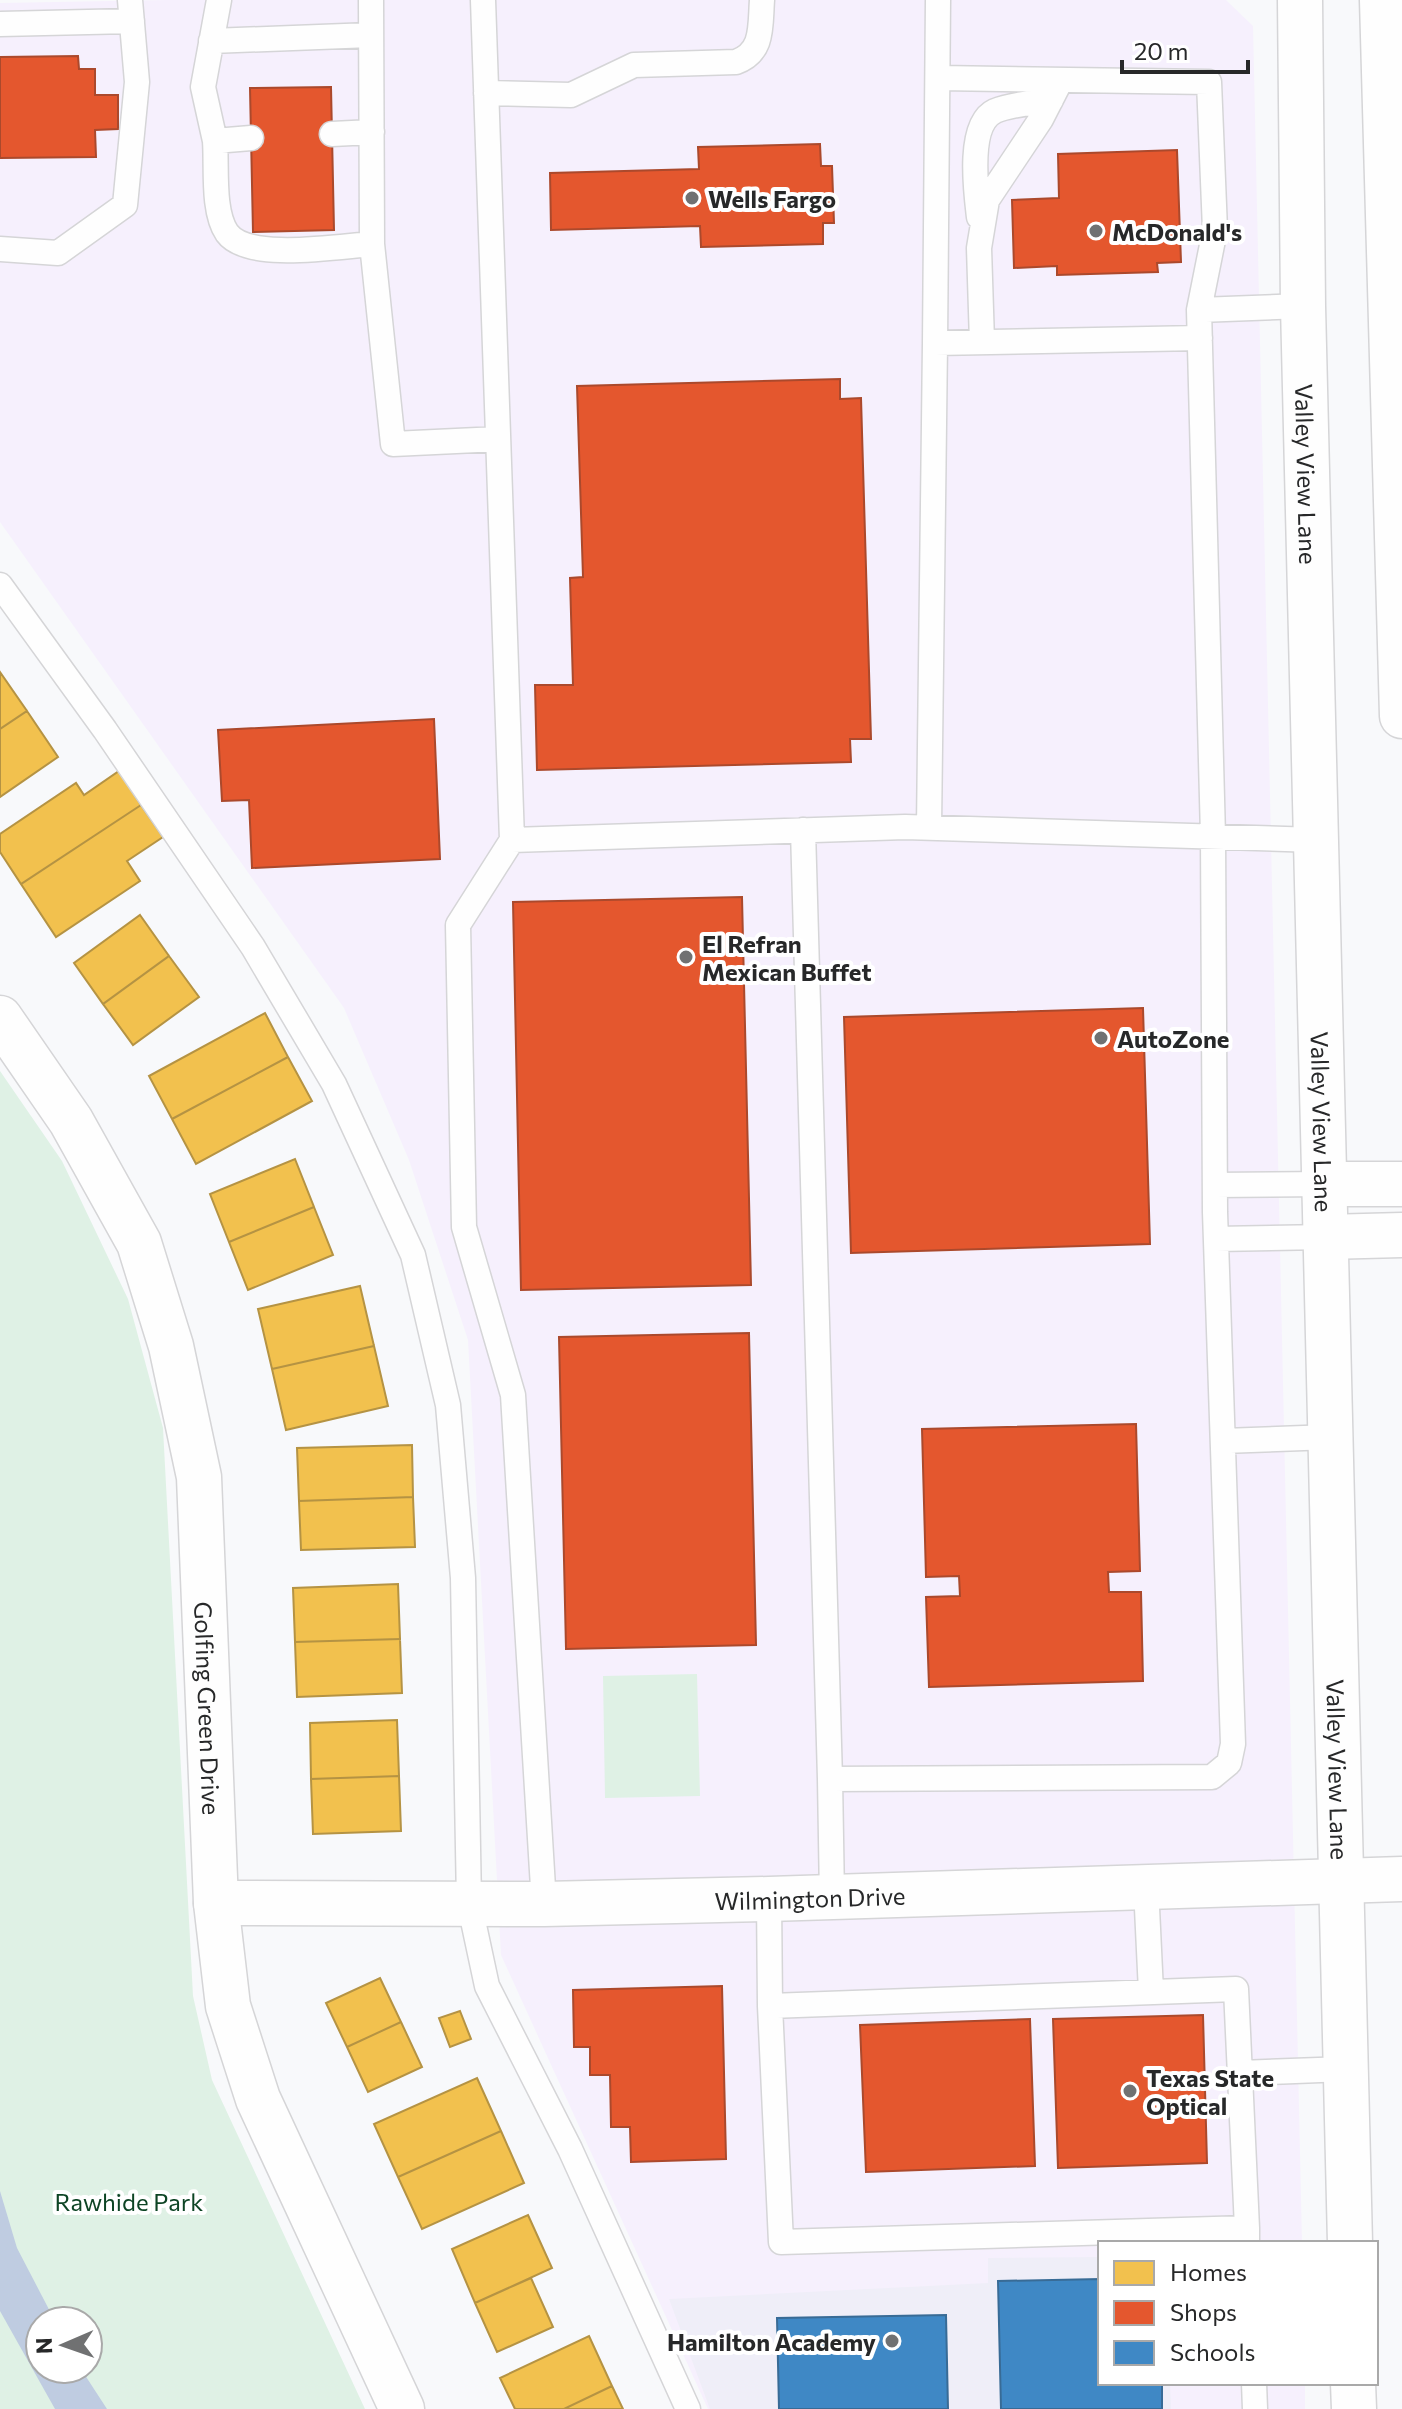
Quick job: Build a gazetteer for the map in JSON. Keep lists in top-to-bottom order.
{
  "streets": {
    "main road": ["Valley View Lane", "Golfing Green Drive", "Wilmington Drive"]
  },
  "crossings": [
    ["Valley View Lane", "Wilmington Drive"],
    ["Golfing Green Drive", "Wilmington Drive"]
  ],
  "parks": ["Rawhide Park"],
  "places": [
    "Wells Fargo",
    "McDonald's",
    "El Refran Mexican Buffet",
    "AutoZone",
    "Texas State Optical",
    "Hamilton Academy"
  ],
  "legend": ["Homes", "Shops", "Schools"],
  "scale_bar": "20 m",
  "north": "left"
}
